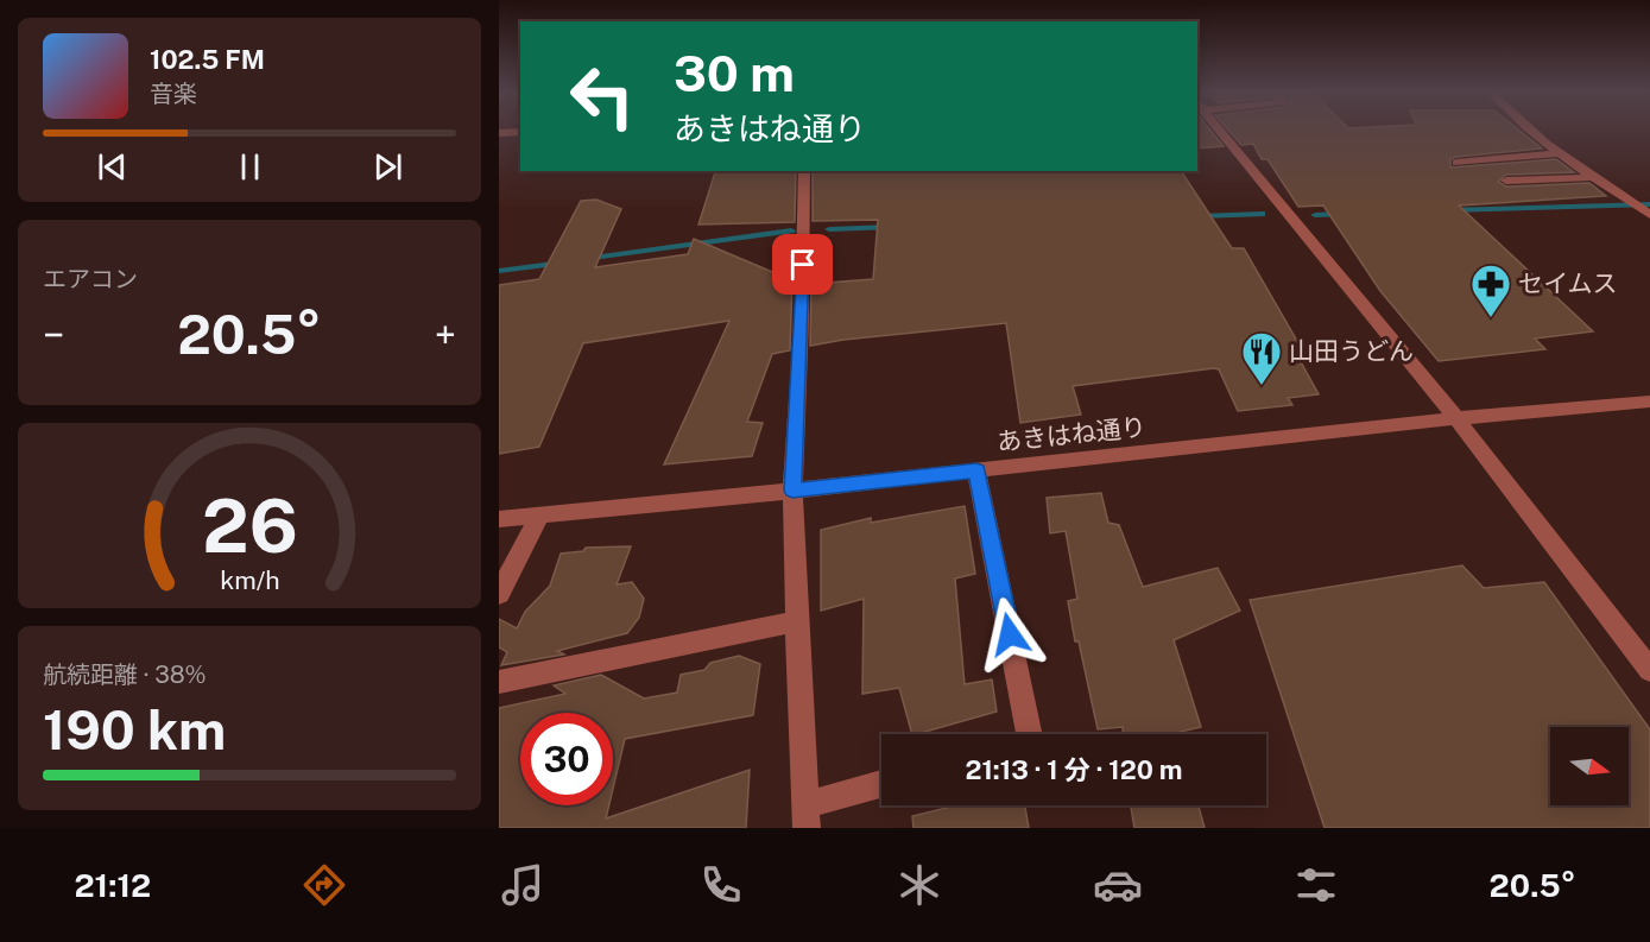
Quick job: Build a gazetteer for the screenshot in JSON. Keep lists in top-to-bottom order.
{
  "streets": {
    "street": ["あきはね通り"]
  },
  "places": {
    "pharmacy": ["セイムス"],
    "restaurant": ["山田うどん"]
  },
  "north": "right",
  "page": {
    "turn": ["30 m", "あきはね通り"],
    "song": ["102.5 FM", "音楽"],
    "tile": [
      "エアコン",
      ["航続距離 · 38%", "190 km"]
    ],
    "heat": ["−", "20.5°", "+"],
    "limit": "30",
    "trip": "21:13 · 1 分 · 120 m",
    "tabs": ["21:12", "20.5°"],
    "gauge": ["26", "km/h"]
  }
}
